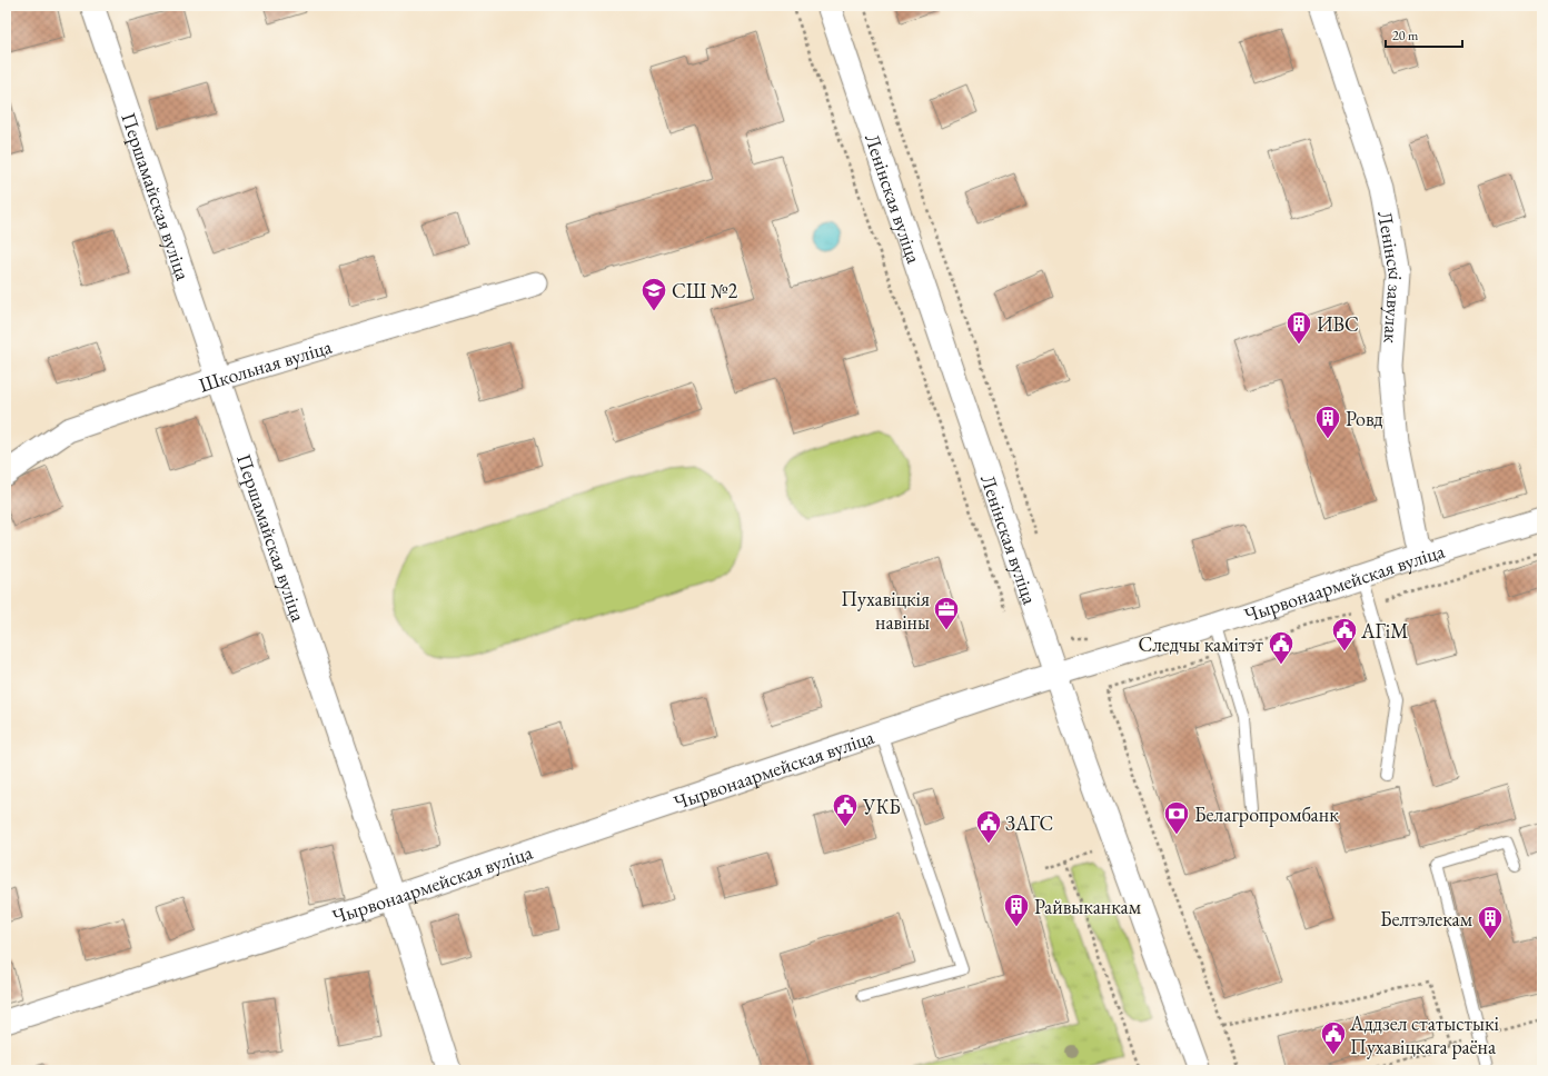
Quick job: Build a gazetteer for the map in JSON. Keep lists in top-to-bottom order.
{
  "streets": {
    "street": [
      "Першамайская вуліца",
      "Ленінская вуліца",
      "Ленінскі завулак",
      "Школьная вуліца",
      "Чырвонаармейская вуліца"
    ]
  },
  "crossings": [
    ["Першамайская вуліца", "Школьная вуліца"],
    ["Першамайская вуліца", "Чырвонаармейская вуліца"],
    ["Ленінская вуліца", "Чырвонаармейская вуліца"],
    ["Ленінскі завулак", "Чырвонаармейская вуліца"]
  ],
  "places": {
    "school or university": ["СШ №2"],
    "building": [
      "ИВС",
      "Ровд",
      "Райвыканкам",
      "Белтэлекам"
    ],
    "office": ["Пухавіцкія навіны"],
    "public building": [
      "АГіМ",
      "Следчы камітэт",
      "УКБ",
      "ЗАГС",
      "Аддзел статыстыкі Пухавіцкага раёна"
    ],
    "bank": ["Белагропромбанк"]
  },
  "scale_bar": "20 m"
}
